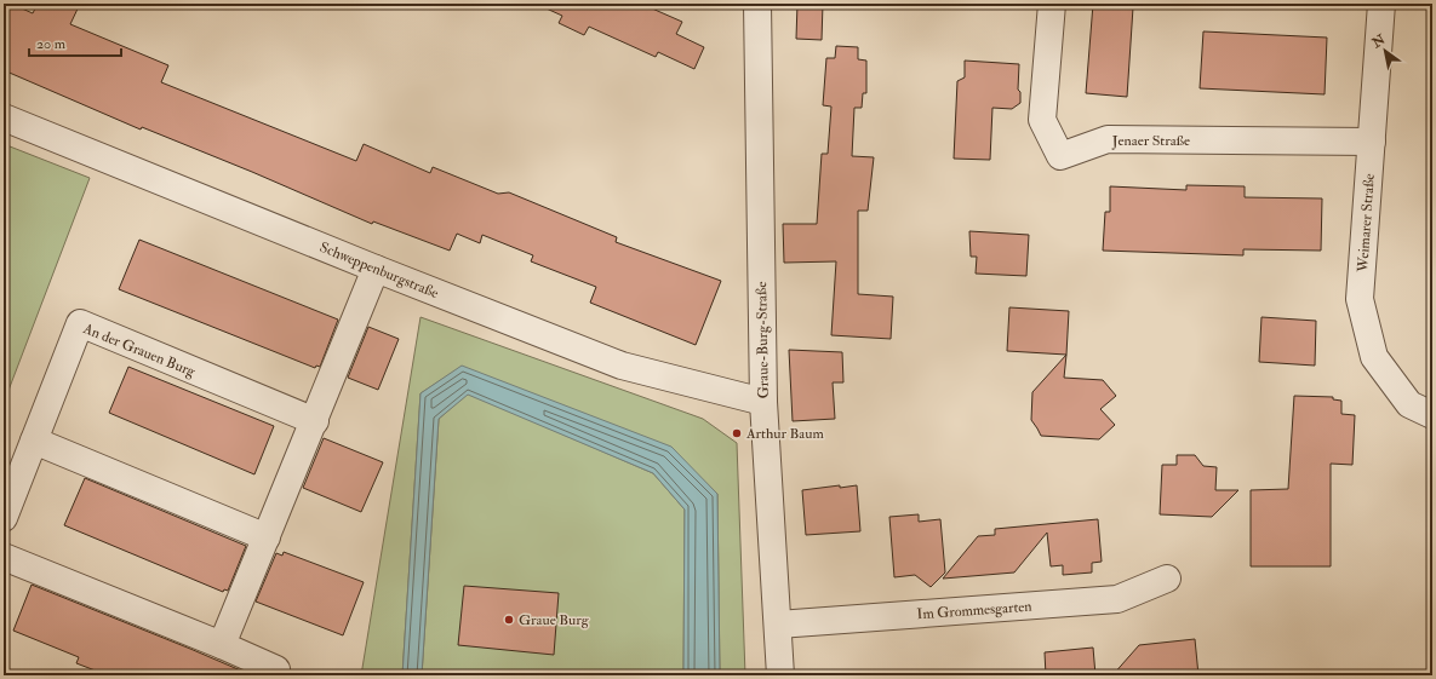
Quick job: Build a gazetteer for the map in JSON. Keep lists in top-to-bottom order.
{
  "streets": {
    "street": [
      "Jenaer Straße",
      "Weimarer Straße",
      "Schweppenburgstraße",
      "Graue-Burg-Straße",
      "An der Grauen Burg",
      "Im Grommesgarten"
    ]
  },
  "crossings": [
    ["Jenaer Straße", "Weimarer Straße"],
    ["Schweppenburgstraße", "Graue-Burg-Straße"],
    ["Graue-Burg-Straße", "Im Grommesgarten"]
  ],
  "places": ["Arthur Baum", "Graue Burg"],
  "scale_bar": "20 m",
  "north": "top left"
}
